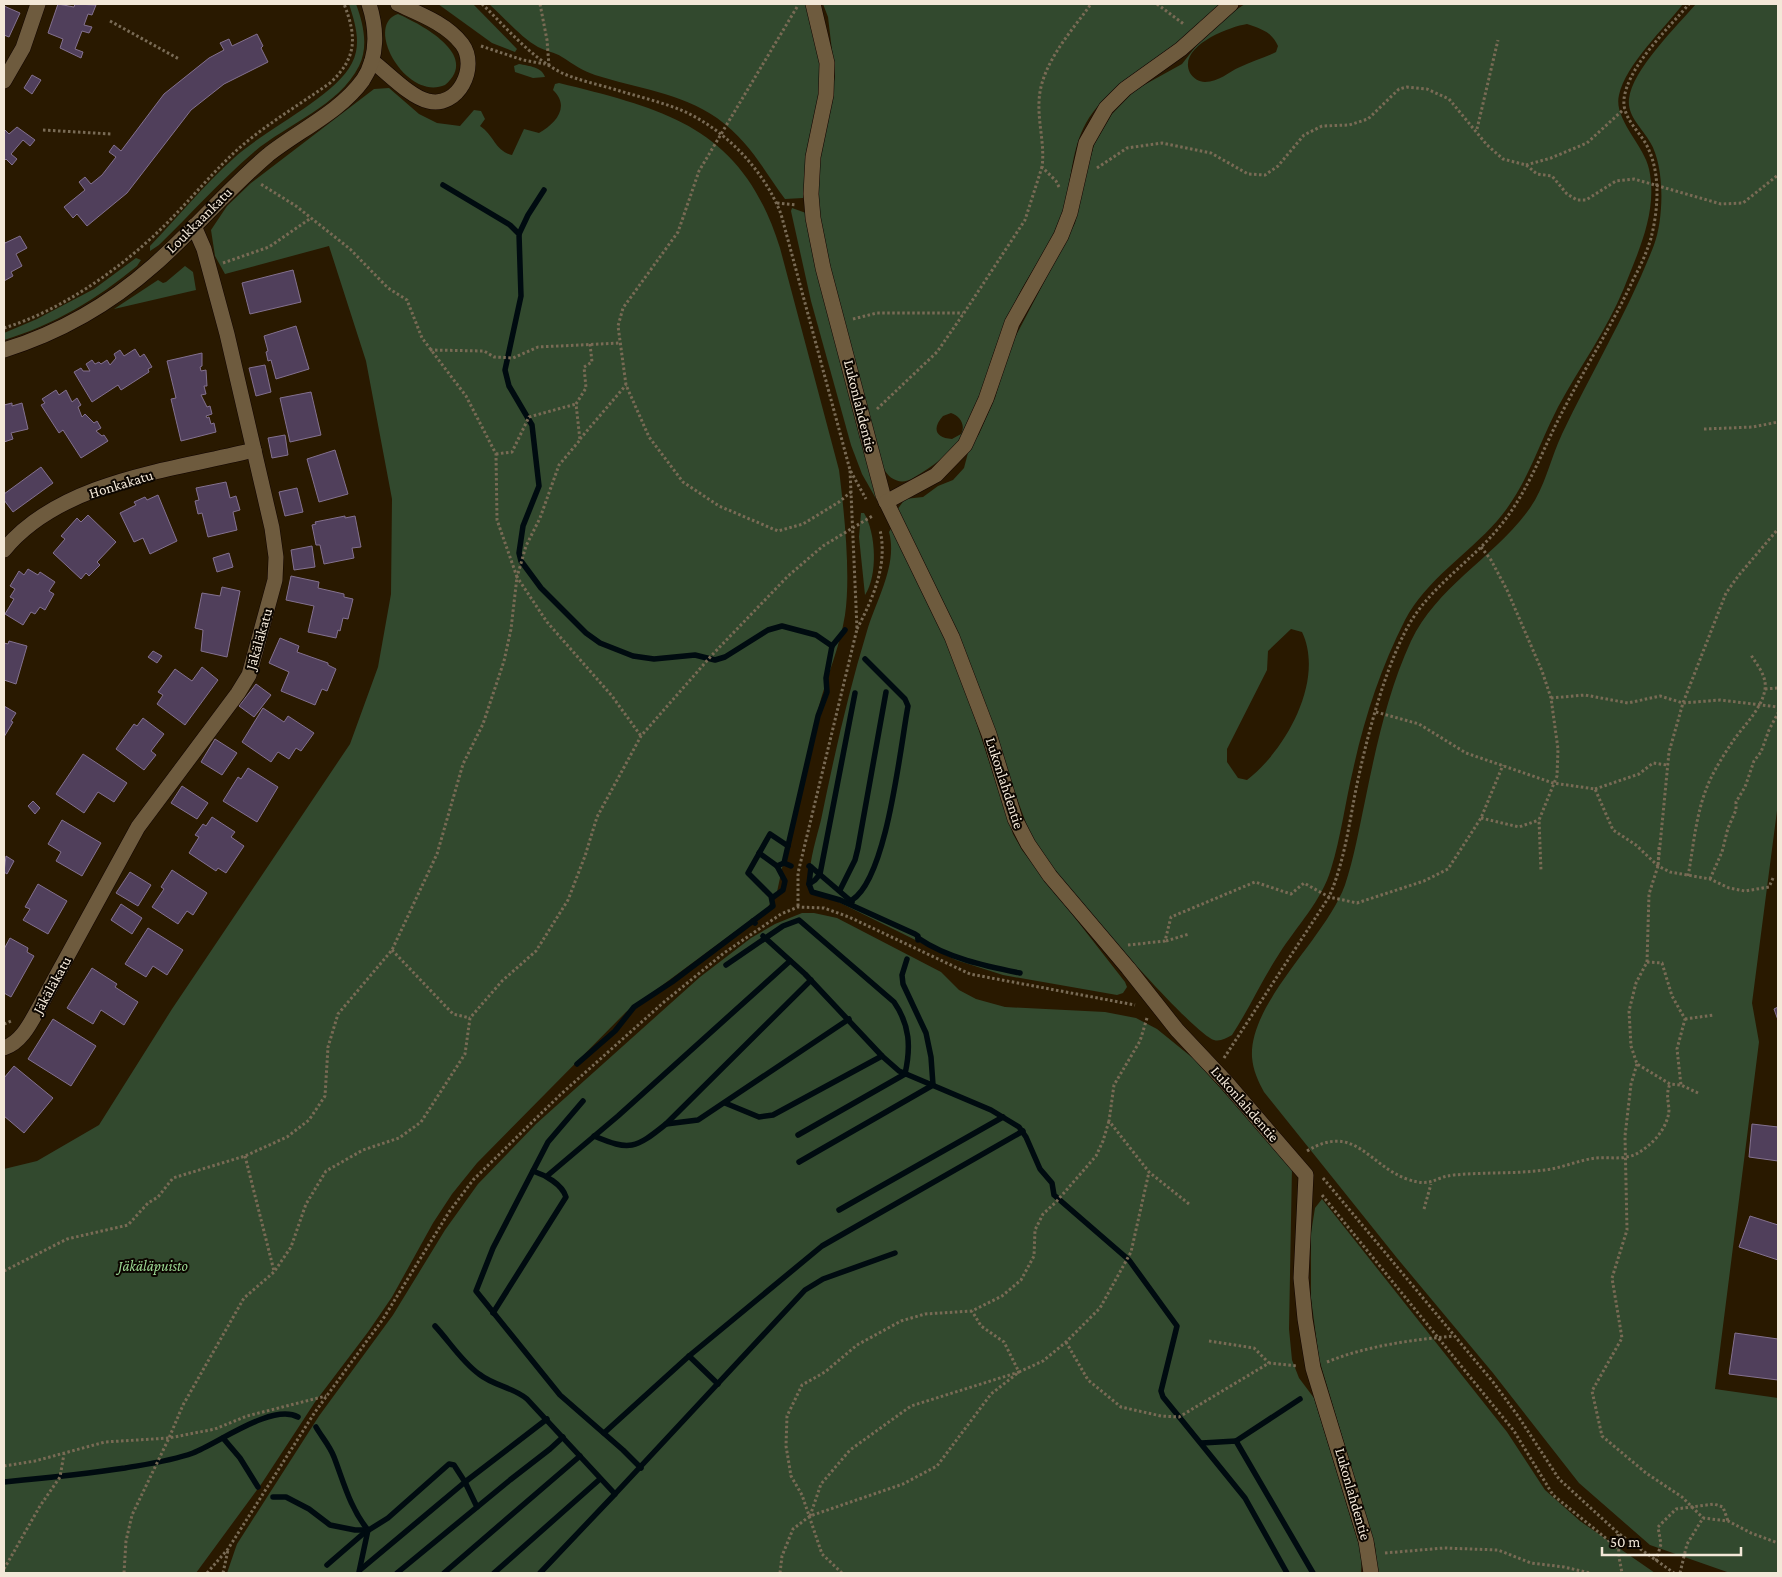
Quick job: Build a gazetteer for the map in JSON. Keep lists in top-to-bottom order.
{
  "streets": {
    "street": [
      "Loukkaankatu",
      "Lukonlahdentie",
      "Honkakatu",
      "Jäkäläkatu"
    ]
  },
  "crossings": [
    ["Loukkaankatu", "Jäkäläkatu"],
    ["Honkakatu", "Jäkäläkatu"]
  ],
  "parks": ["Jäkäläpuisto"],
  "scale_bar": "50 m"
}
